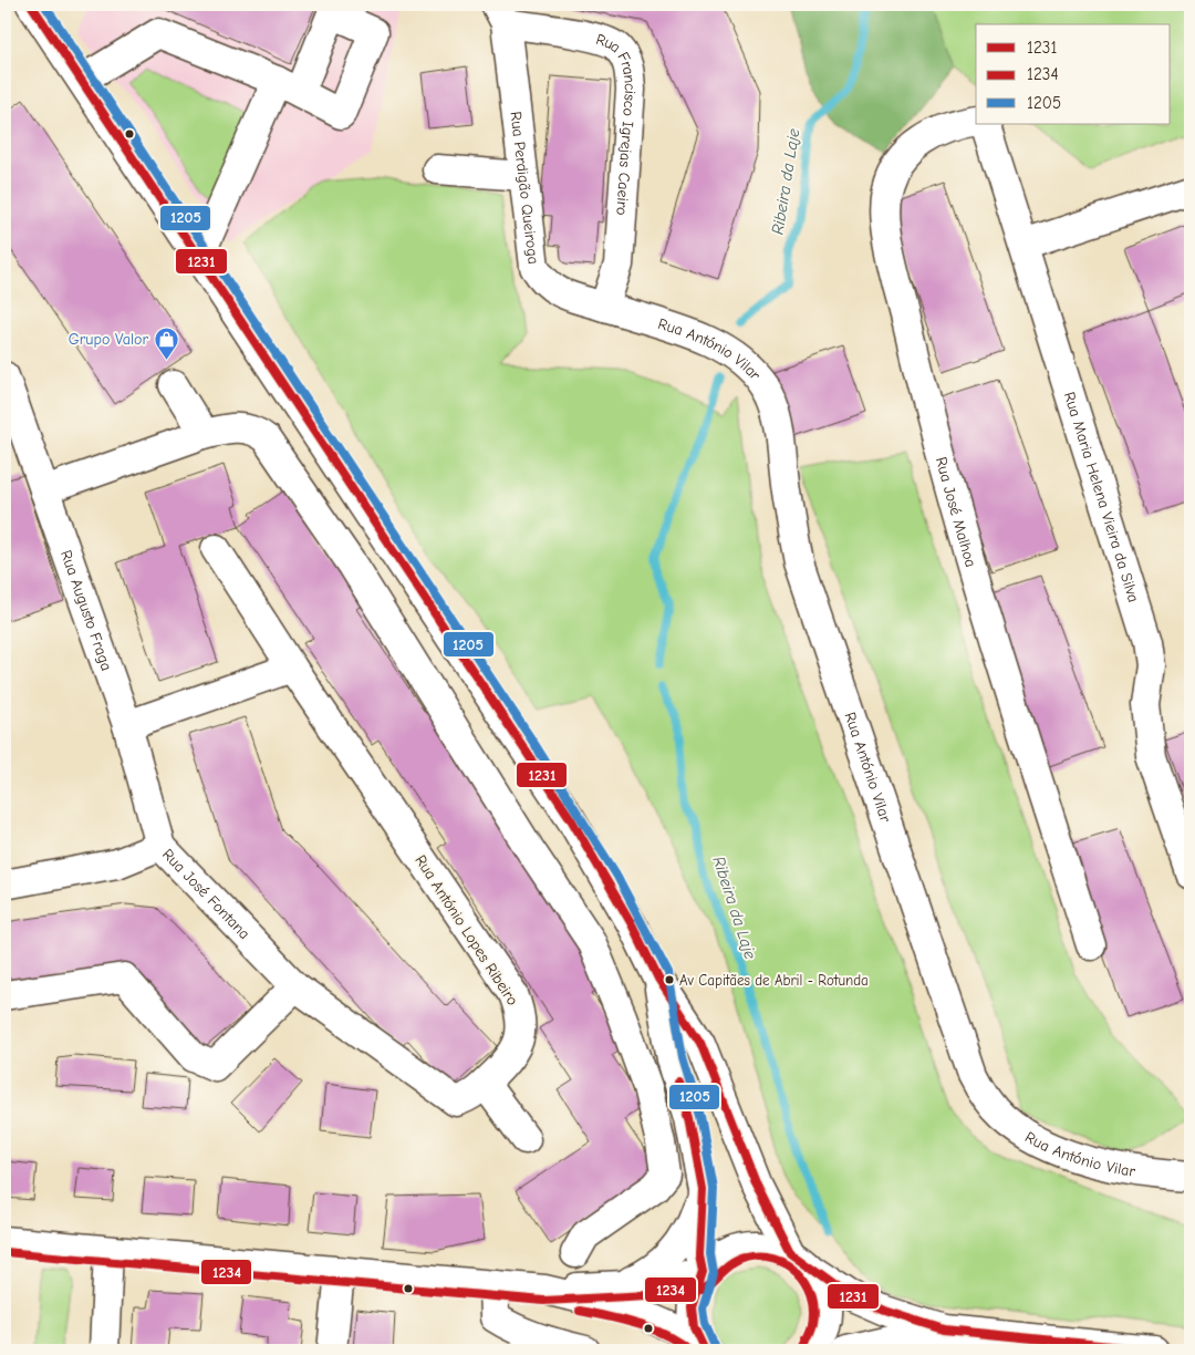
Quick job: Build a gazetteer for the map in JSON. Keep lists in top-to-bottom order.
{
  "streets": {
    "street": [
      "Rua Francisco Igrejas Caeiro",
      "Rua Perdigão Queiroga",
      "Rua António Vilar",
      "Rua Maria Helena Vieira da Silva",
      "Rua José Malhoa",
      "Rua Augusto Fraga",
      "Rua José Fontana",
      "Rua António Lopes Ribeiro"
    ]
  },
  "crossings": [
    ["Rua Francisco Igrejas Caeiro", "Rua Perdigão Queiroga"],
    ["Rua Francisco Igrejas Caeiro", "Rua António Vilar"],
    ["Rua Perdigão Queiroga", "Rua António Vilar"],
    ["Rua Augusto Fraga", "Rua José Fontana"],
    ["Rua José Fontana", "Rua António Lopes Ribeiro"]
  ],
  "water": ["Ribeira da Laje"],
  "places": {
    "shop": ["Grupo Valor"],
    "other": ["Av Capitães de Abril - Rotunda"]
  },
  "lines": ["transit line 1231", "transit line 1205", "transit line 1234"],
  "legend": ["1231", "1234", "1205"]
}
